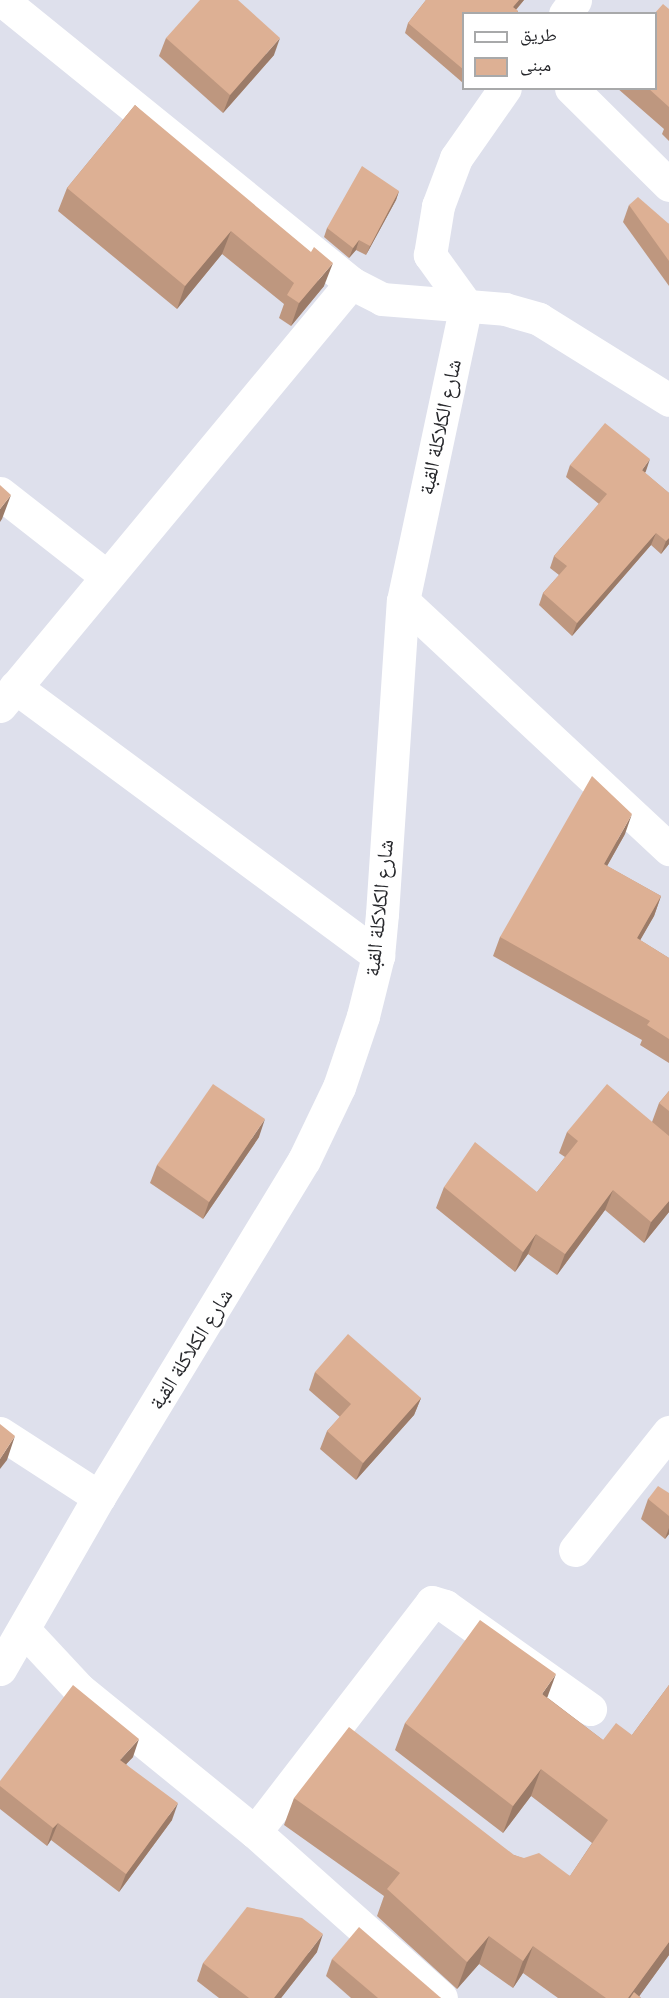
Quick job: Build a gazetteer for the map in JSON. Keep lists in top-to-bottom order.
{
  "streets": {
    "street": ["شارع الكلاكلة القبة"]
  },
  "legend": ["طريق", "مبنى"]
}
